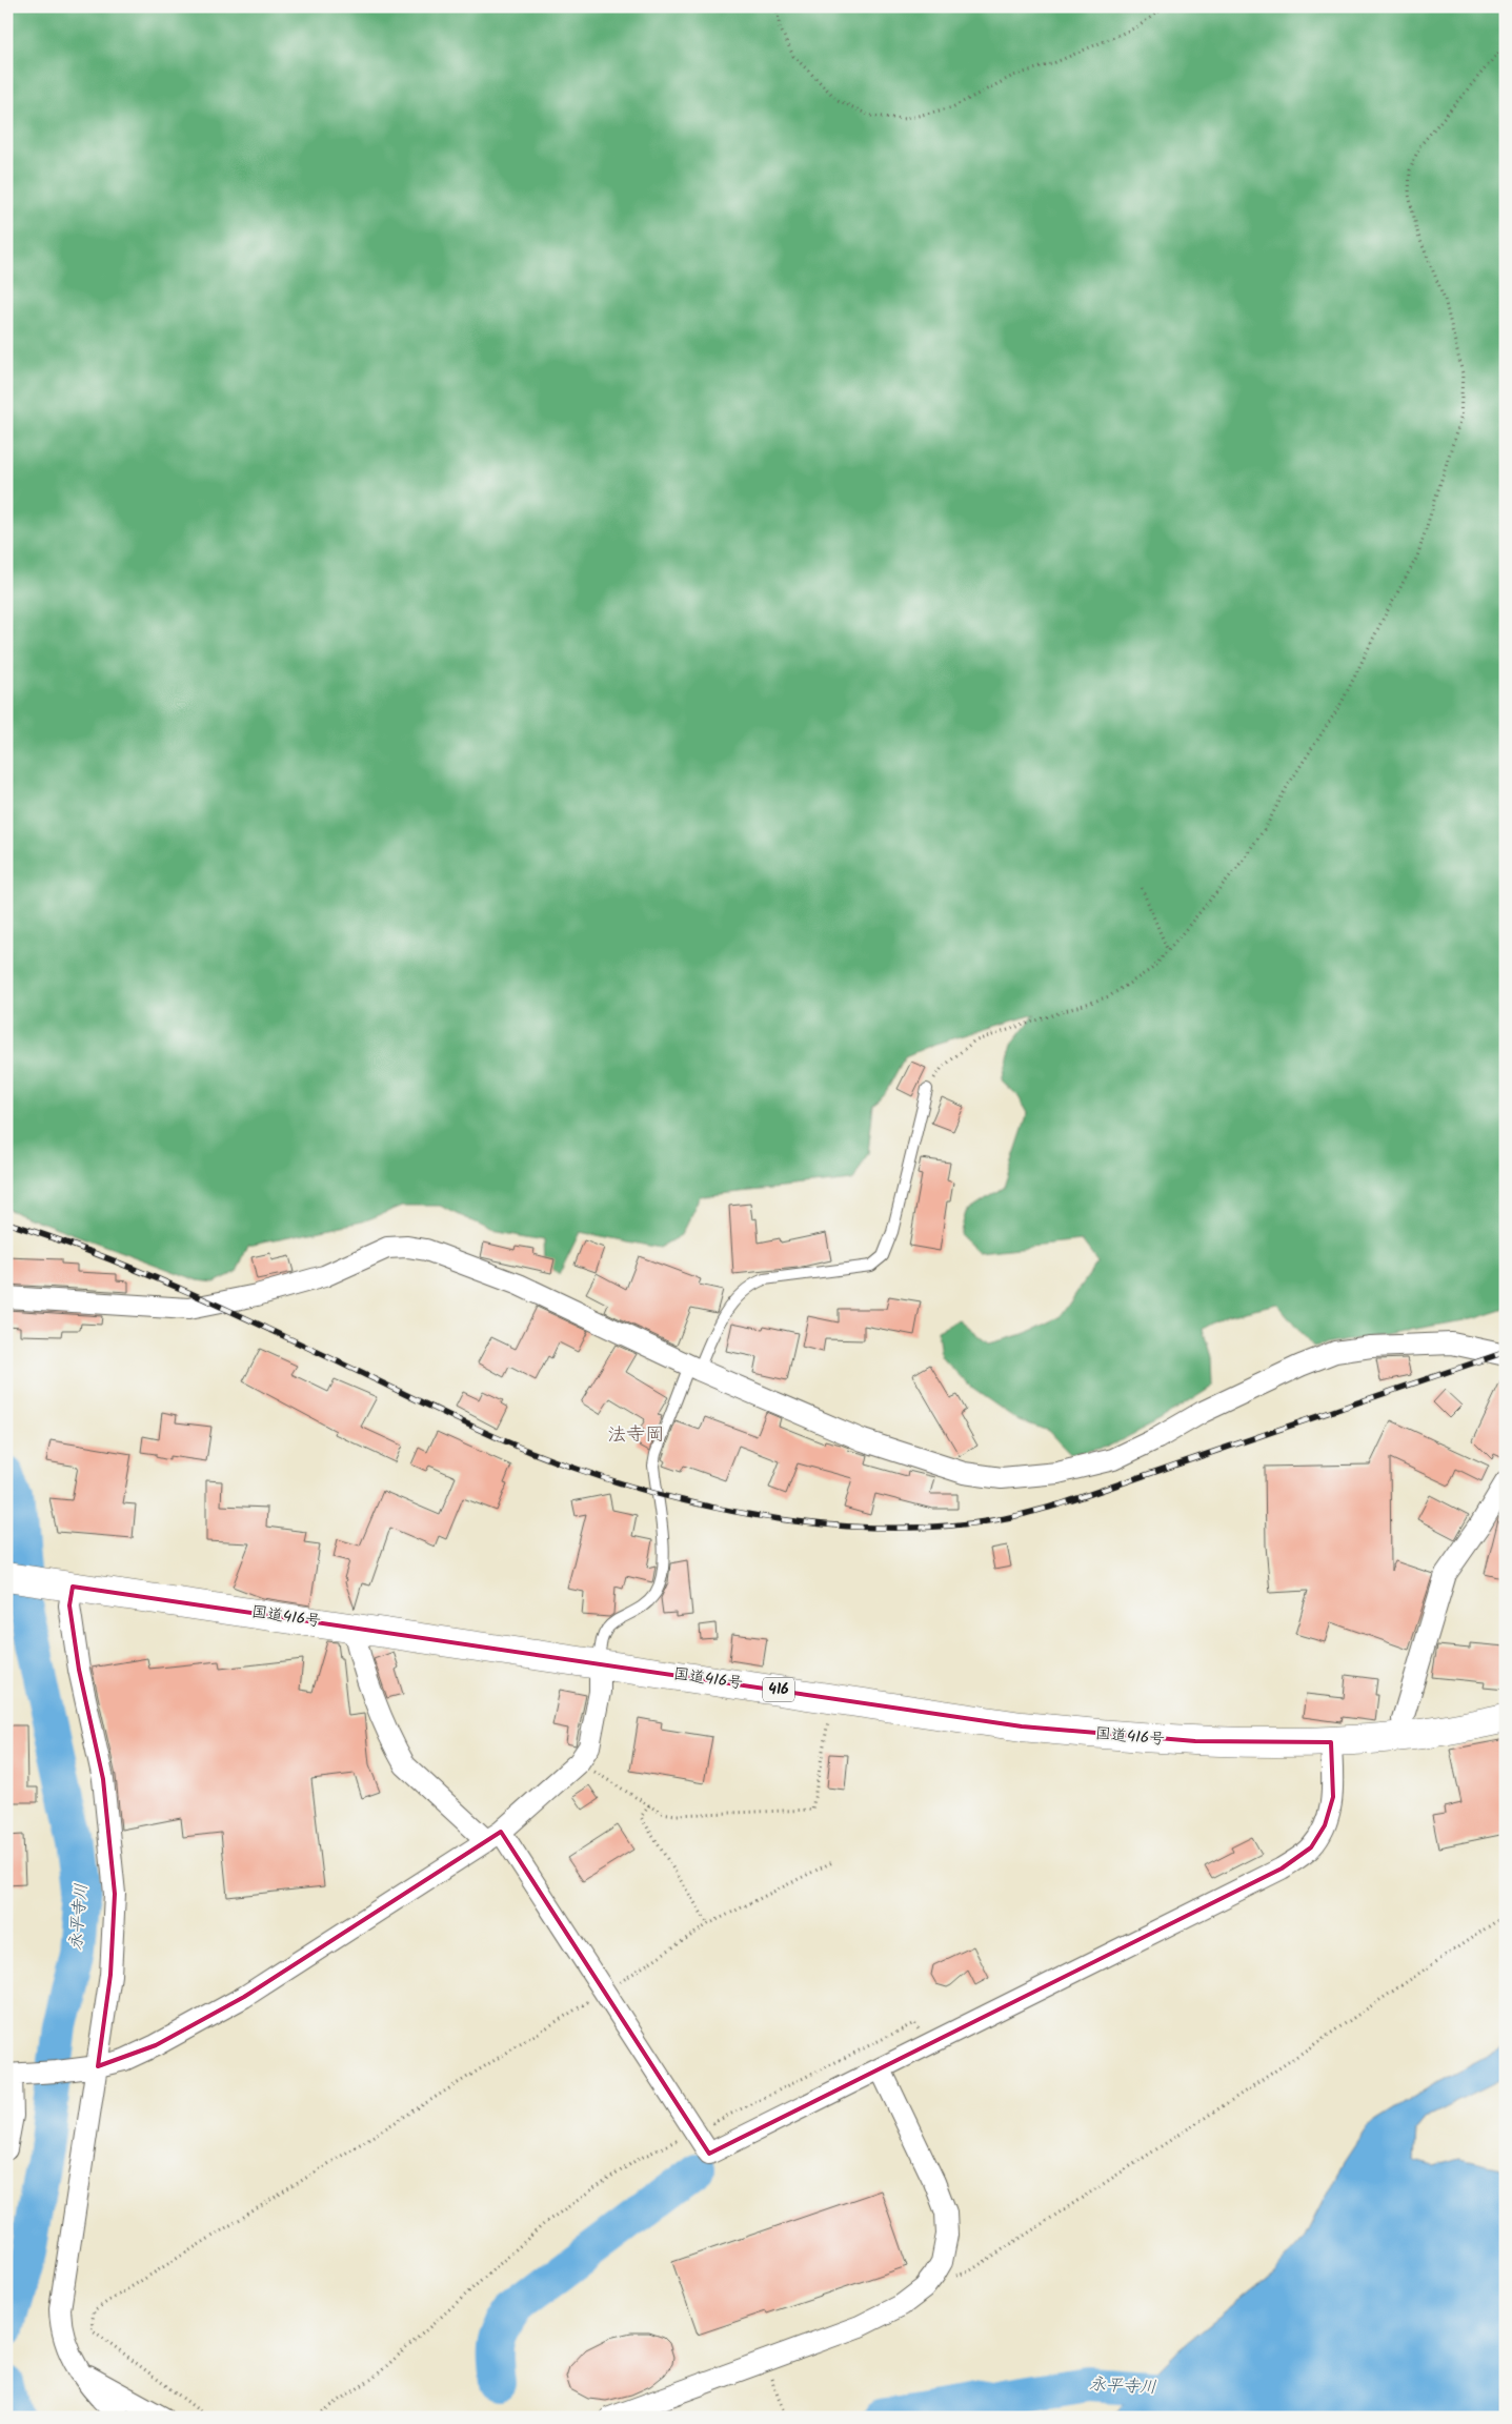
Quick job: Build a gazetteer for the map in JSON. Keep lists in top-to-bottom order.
{
  "streets": {
    "highway": ["国道416号", "416"]
  },
  "districts": ["法寺岡"],
  "water": ["永平寺川"]
}
